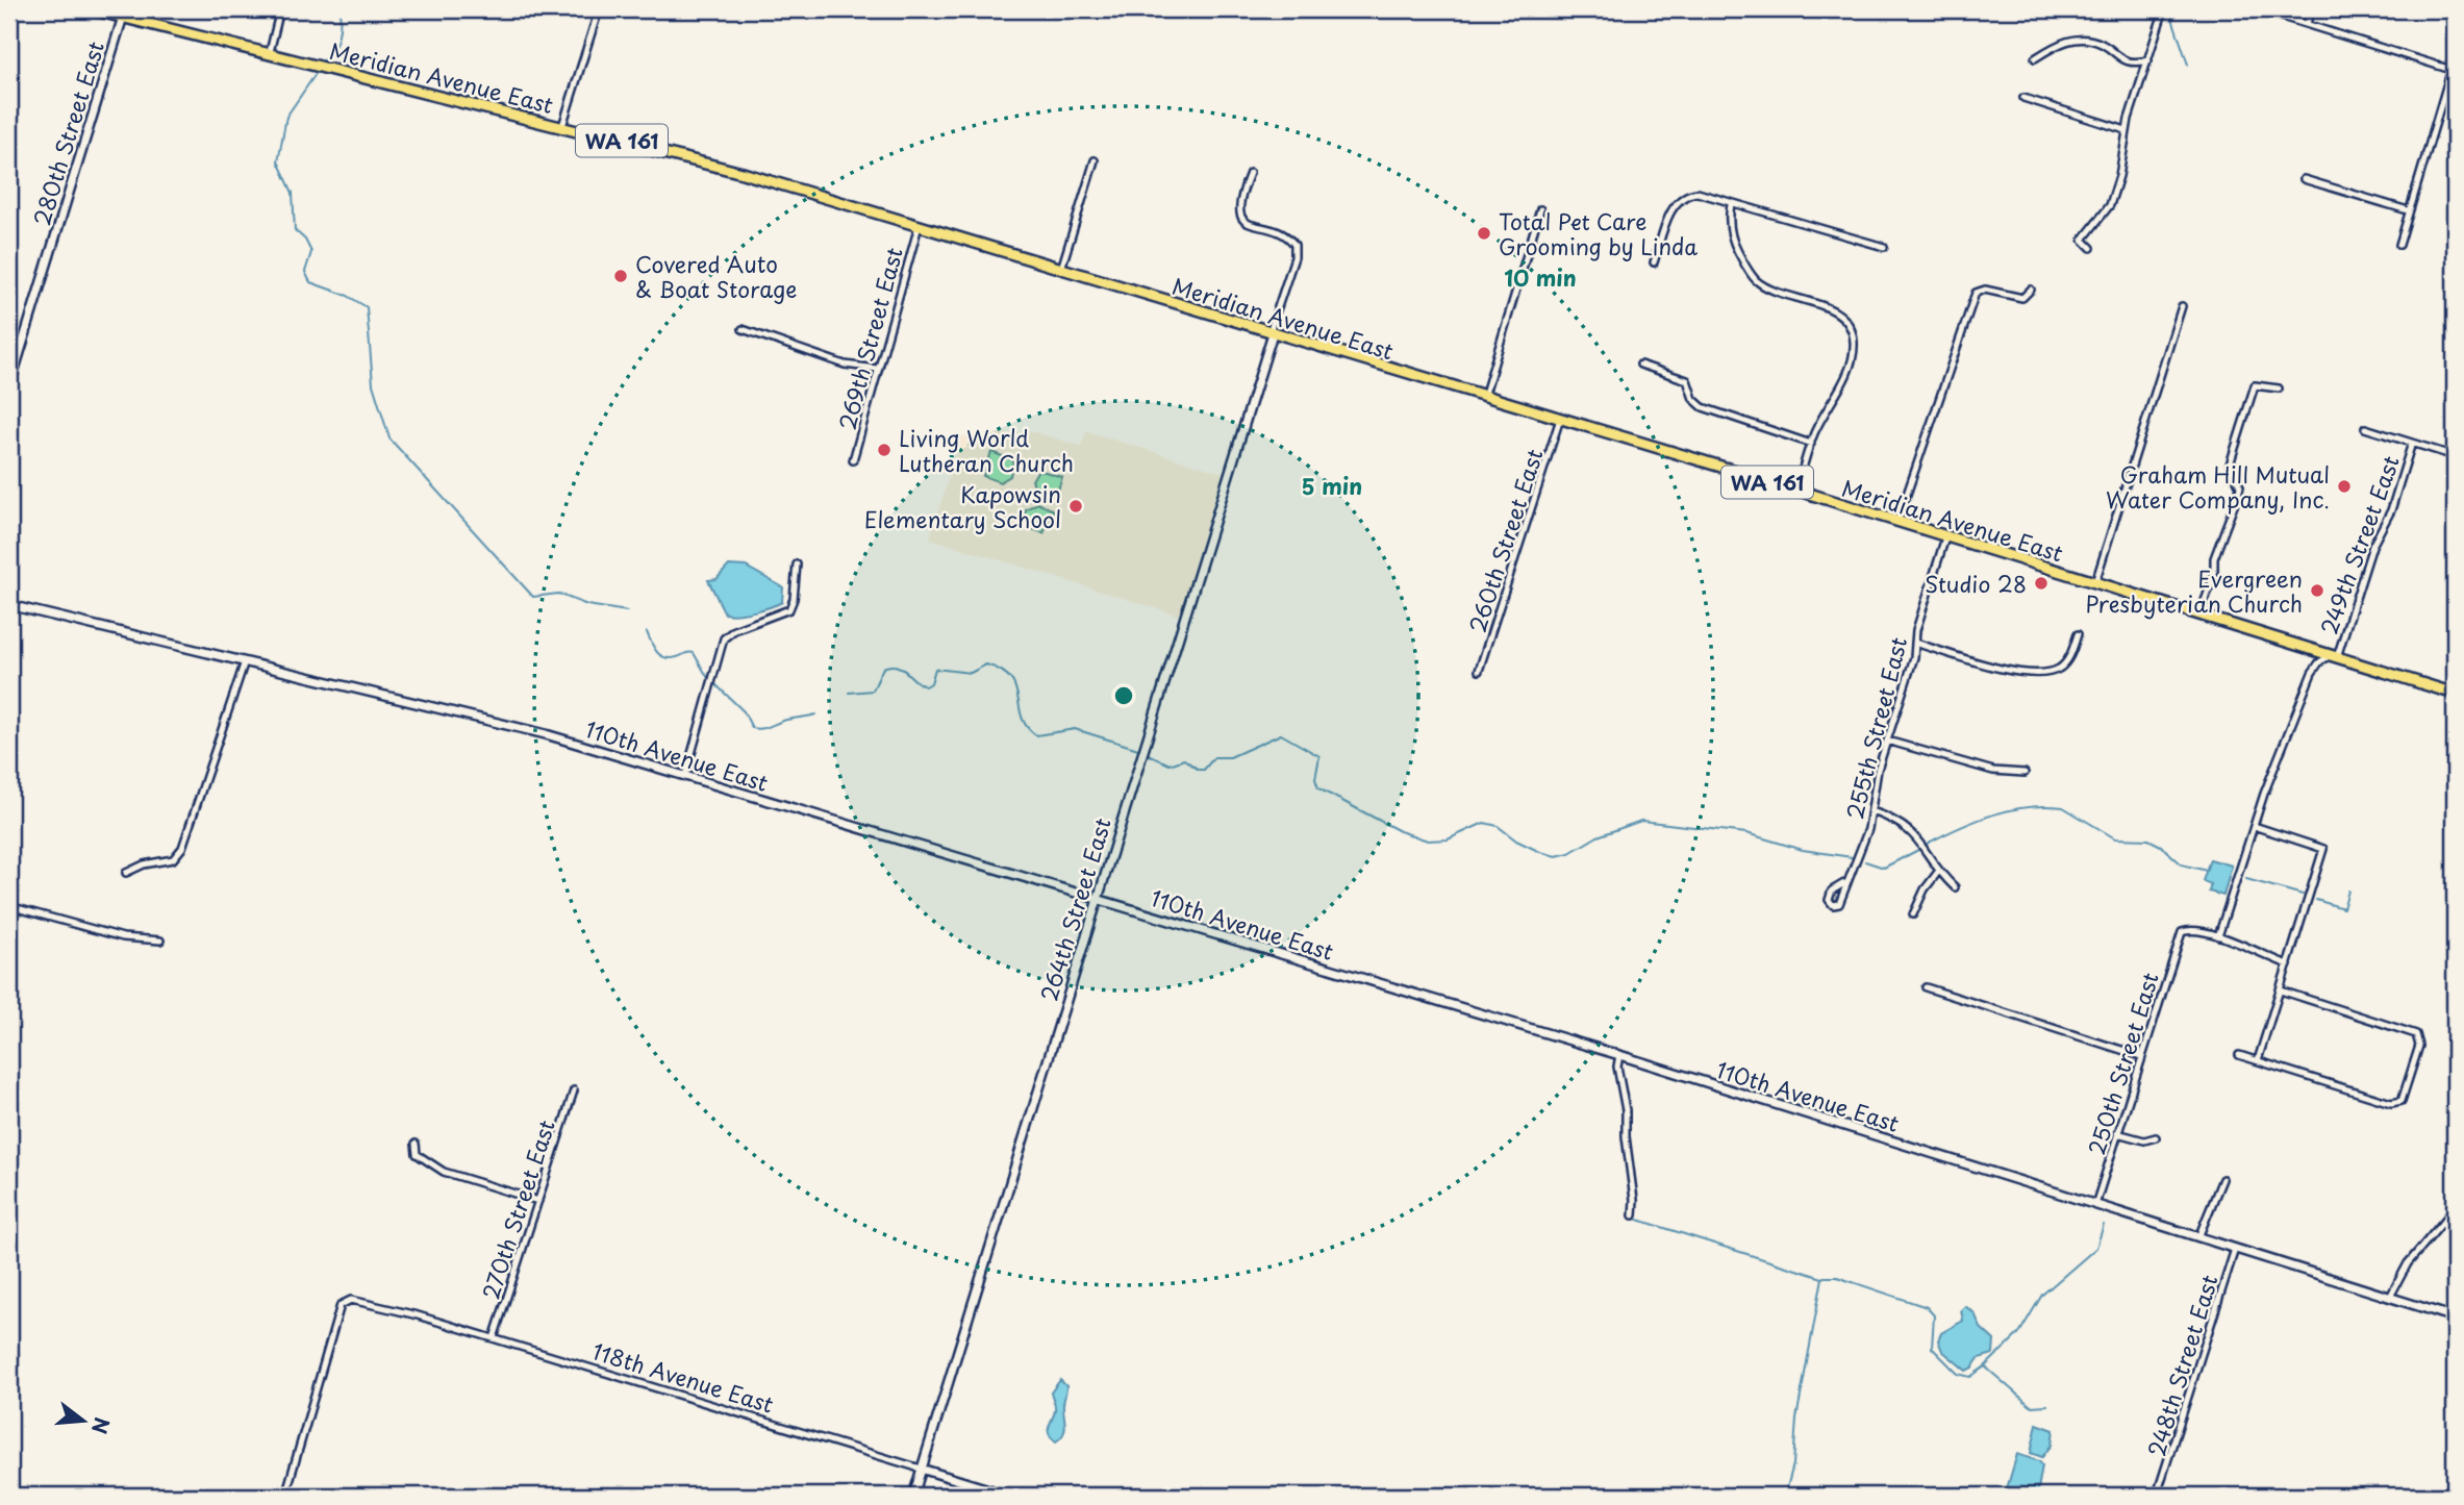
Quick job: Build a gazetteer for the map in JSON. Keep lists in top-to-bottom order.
{
  "streets": {
    "main road": ["Meridian Avenue East", "WA 161"],
    "street": [
      "280th Street East",
      "269th Street East",
      "260th Street East",
      "249th Street East",
      "255th Street East",
      "110th Avenue East",
      "264th Street East",
      "250th Street East",
      "270th Street East",
      "248th Street East",
      "118th Avenue East"
    ]
  },
  "crossings": [
    ["Meridian Avenue East", "280th Street East"],
    ["Meridian Avenue East", "269th Street East"],
    ["Meridian Avenue East", "260th Street East"],
    ["Meridian Avenue East", "249th Street East"],
    ["Meridian Avenue East", "255th Street East"],
    ["Meridian Avenue East", "264th Street East"],
    ["110th Avenue East", "264th Street East"],
    ["110th Avenue East", "250th Street East"],
    ["110th Avenue East", "248th Street East"],
    ["264th Street East", "118th Avenue East"],
    ["270th Street East", "118th Avenue East"]
  ],
  "places": [
    "Total Pet Care Grooming by Linda",
    "Covered Auto & Boat Storage",
    "Living World Lutheran Church",
    "Graham Hill Mutual Water Company, Inc.",
    "Kapowsin Elementary School",
    "Studio 28",
    "Evergreen Presbyterian Church"
  ],
  "north": "right",
  "rings": ["10 min", "5 min"]
}
